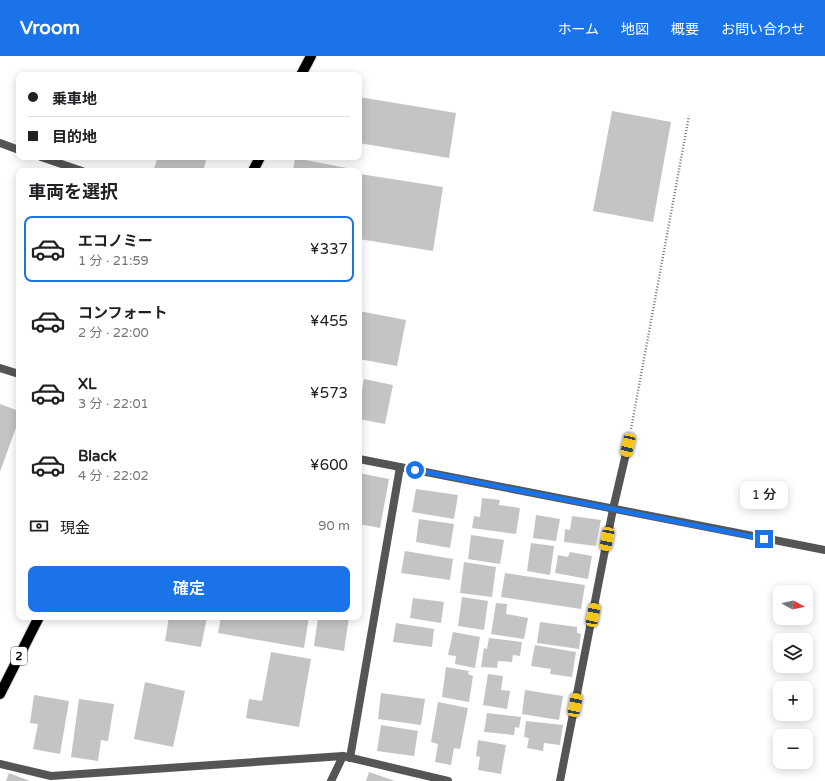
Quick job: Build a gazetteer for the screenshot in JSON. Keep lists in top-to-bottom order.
{
  "streets": {
    "main road": ["2"]
  },
  "north": "right",
  "page": {
    "header": "Vroom",
    "nav": [
      "ホーム",
      "地図",
      "概要",
      "お問い合わせ"
    ],
    "banner": ["乗車地", "目的地"],
    "heading": "車両を選択",
    "list": [
      {
        "name": "エコノミー",
        "note": "1 分 · 21:59",
        "value": "¥337"
      },
      {
        "name": "コンフォート",
        "note": "2 分 · 22:00",
        "value": "¥455"
      },
      {
        "name": "XL",
        "note": "3 分 · 22:01",
        "value": "¥573"
      },
      {
        "name": "Black",
        "note": "4 分 · 22:02",
        "value": "¥600"
      }
    ],
    "bubble": "1 分",
    "pay": ["現金", "90 m"],
    "buttons": "確定",
    "map_buttons": ["+", "−"]
  }
}
